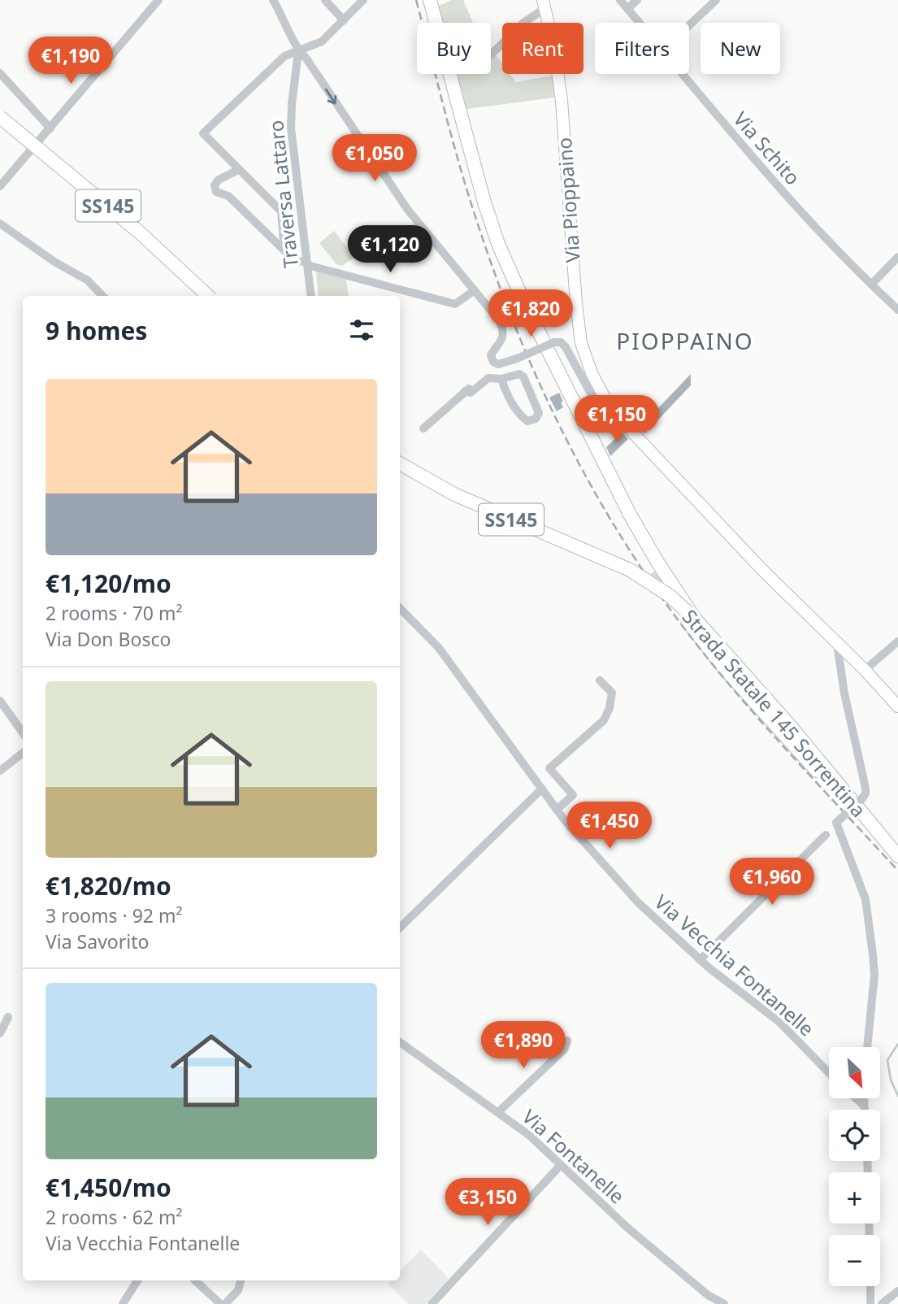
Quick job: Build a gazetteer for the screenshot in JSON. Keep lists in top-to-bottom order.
{
  "streets": {
    "highway": ["SS145", "Strada Statale 145 Sorrentina"],
    "main road": ["Via Pioppaino"],
    "street": [
      "Via Schito",
      "Traversa Lattaro",
      "Via Vecchia Fontanelle",
      "Via Fontanelle"
    ]
  },
  "districts": ["PIOPPAINO"],
  "north": "bottom right",
  "page": {
    "chip": [
      "Buy",
      "Rent",
      "Filters",
      "New"
    ],
    "price": [
      "€1,190",
      "€1,050",
      "€1,120",
      "€1,820",
      "€1,150",
      "€1,450",
      "€1,960",
      "€1,890",
      "€3,150"
    ],
    "heading": "9 homes",
    "list": [
      {
        "name": "€1,120/mo",
        "note": "2 rooms · 70 m² · Via Don Bosco"
      },
      {
        "name": "€1,820/mo",
        "note": "3 rooms · 92 m² · Via Savorito"
      },
      {
        "name": "€1,450/mo",
        "note": "2 rooms · 62 m² · Via Vecchia Fontanelle"
      }
    ],
    "map_buttons": ["+", "−"]
  }
}
